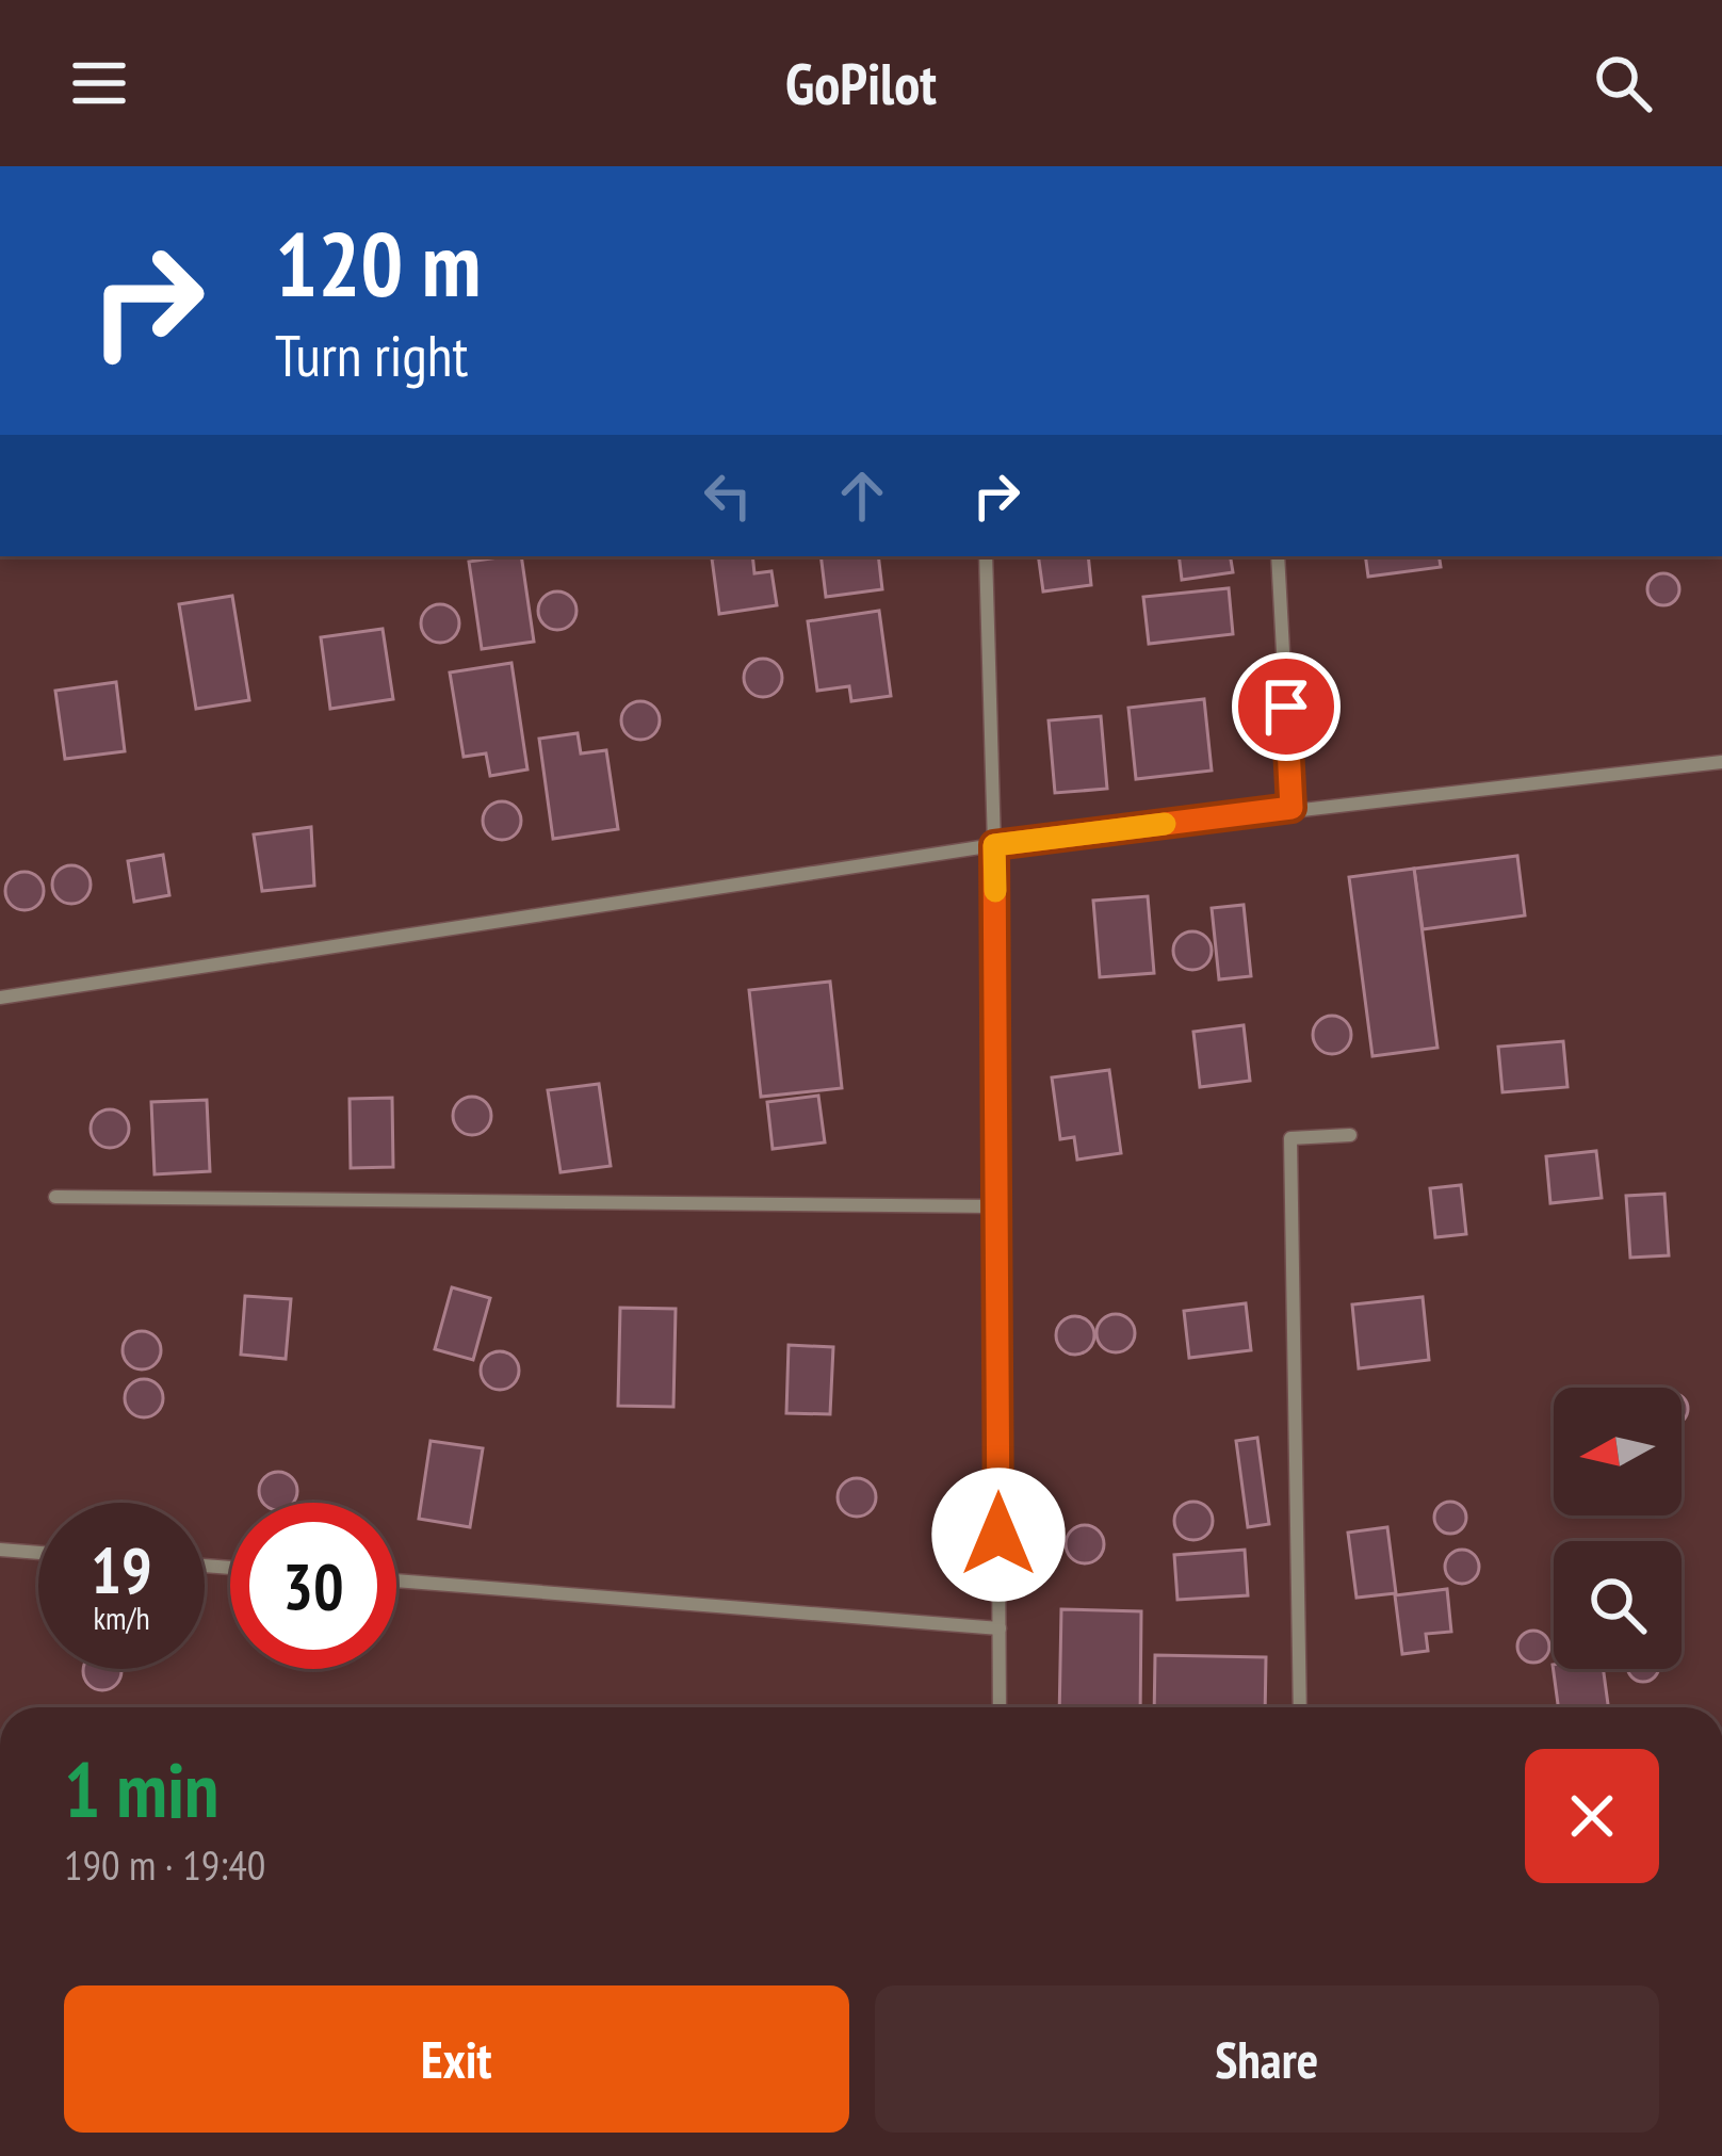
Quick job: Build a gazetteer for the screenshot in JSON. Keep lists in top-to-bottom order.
{
  "north": "left",
  "page": {
    "header": "GoPilot",
    "turn": ["120 m", "Turn right"],
    "speed": "19 km/h",
    "limit": "30",
    "heading": ["1 min", "190 m · 19:40"],
    "buttons": ["Exit", "Share"]
  }
}
